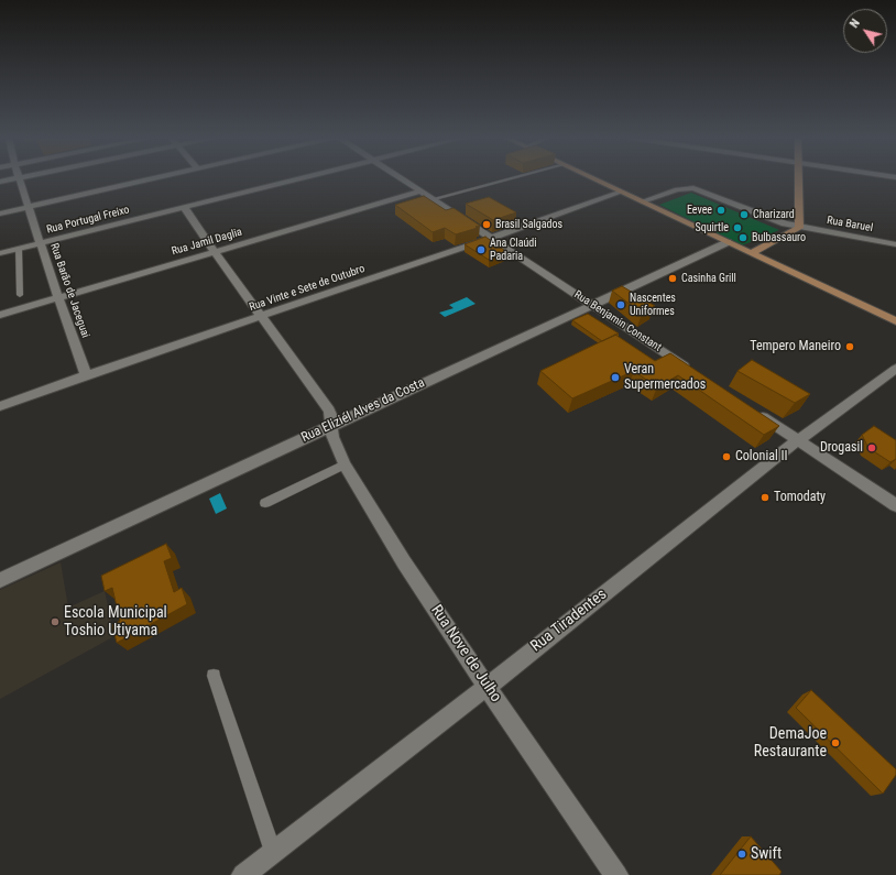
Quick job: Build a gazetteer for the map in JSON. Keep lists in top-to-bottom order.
{
  "streets": {
    "street": [
      "Rua Portugal Freixo",
      "Rua Baruel",
      "Rua Jamil Daglia",
      "Rua Vinte e Sete de Outubro",
      "Rua Barão de Jaceguai",
      "Rua Benjamin Constant",
      "Rua Eliziél Alves da Costa",
      "Rua Tiradentes",
      "Rua Nove de Julho"
    ]
  },
  "crossings": [
    ["Rua Portugal Freixo", "Rua Barão de Jaceguai"],
    ["Rua Portugal Freixo", "Rua Nove de Julho"],
    ["Rua Jamil Daglia", "Rua Barão de Jaceguai"],
    ["Rua Jamil Daglia", "Rua Benjamin Constant"],
    ["Rua Jamil Daglia", "Rua Nove de Julho"],
    ["Rua Vinte e Sete de Outubro", "Rua Barão de Jaceguai"],
    ["Rua Vinte e Sete de Outubro", "Rua Benjamin Constant"],
    ["Rua Vinte e Sete de Outubro", "Rua Nove de Julho"],
    ["Rua Benjamin Constant", "Rua Eliziél Alves da Costa"],
    ["Rua Eliziél Alves da Costa", "Rua Nove de Julho"],
    ["Rua Tiradentes", "Rua Nove de Julho"]
  ],
  "places": [
    "Eevee",
    "Charizard",
    "Brasil Salgados",
    "Squirtle",
    "Bulbassauro",
    "Ana Claúdi Padaria",
    "Casinha Grill",
    "Nascentes Uniformes",
    "Tempero Maneiro",
    "Veran Supermercados",
    "Drogasil",
    "Colonial II",
    "Tomodaty",
    "Escola Municipal Toshio Utiyama",
    "DemaJoe Restaurante",
    "Swift"
  ],
  "north": "top left"
}
